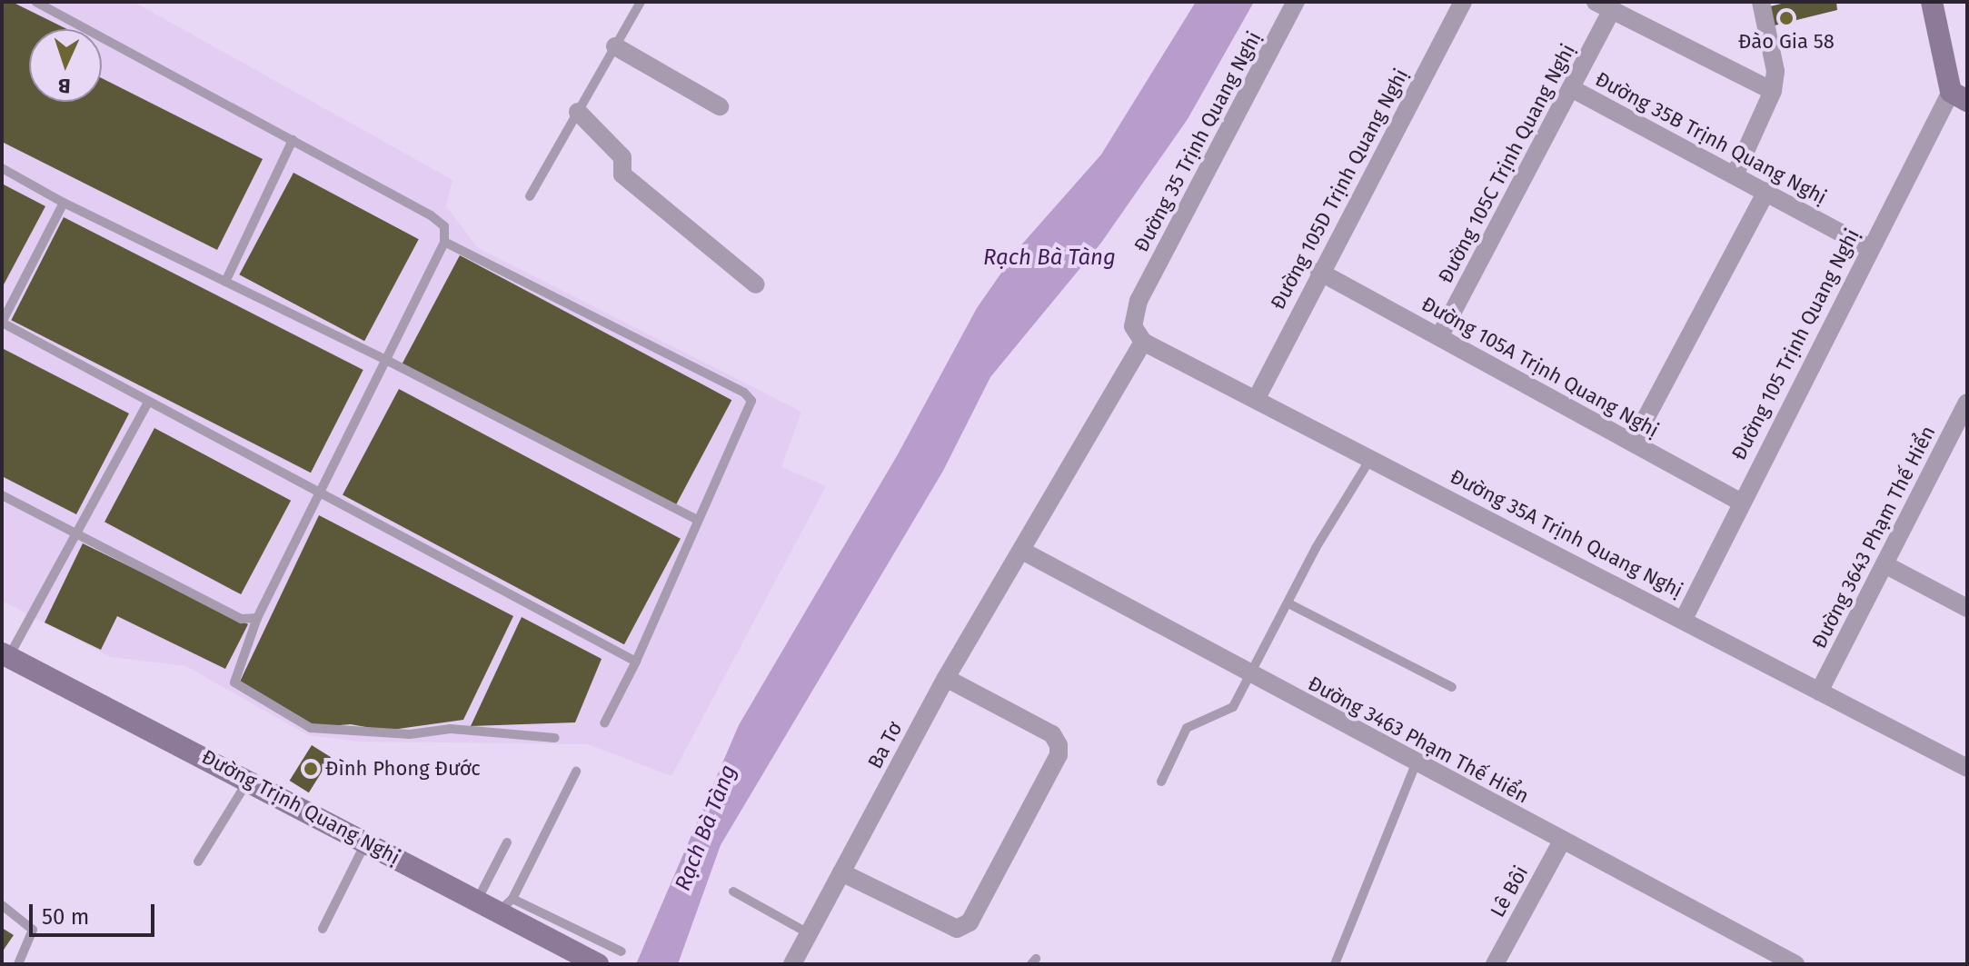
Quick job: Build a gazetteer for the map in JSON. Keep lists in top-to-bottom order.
{
  "streets": {
    "main road": ["Đường Trịnh Quang Nghị"],
    "street": [
      "Đường 35B Trịnh Quang Nghị",
      "Đường 35 Trịnh Quang Nghị",
      "Đường 105C Trịnh Quang Nghị",
      "Đường 105D Trịnh Quang Nghị",
      "Đường 105 Trịnh Quang Nghị",
      "Đường 105A Trịnh Quang Nghị",
      "Đường 35A Trịnh Quang Nghị",
      "Đường 3643 Phạm Thế Hiển",
      "Đường 3463 Phạm Thế Hiển",
      "Ba Tơ",
      "Lê Bôi"
    ]
  },
  "crossings": [
    ["Đường 35B Trịnh Quang Nghị", "Đường 105C Trịnh Quang Nghị"],
    ["Đường 35B Trịnh Quang Nghị", "Đường 105 Trịnh Quang Nghị"],
    ["Đường 35 Trịnh Quang Nghị", "Đường 35A Trịnh Quang Nghị"],
    ["Đường 35 Trịnh Quang Nghị", "Ba Tơ"],
    ["Đường 105C Trịnh Quang Nghị", "Đường 105A Trịnh Quang Nghị"],
    ["Đường 105D Trịnh Quang Nghị", "Đường 105A Trịnh Quang Nghị"],
    ["Đường 105D Trịnh Quang Nghị", "Đường 35A Trịnh Quang Nghị"],
    ["Đường 105 Trịnh Quang Nghị", "Đường 105A Trịnh Quang Nghị"],
    ["Đường 105 Trịnh Quang Nghị", "Đường 35A Trịnh Quang Nghị"],
    ["Đường 35A Trịnh Quang Nghị", "Đường 3643 Phạm Thế Hiển"],
    ["Đường 35A Trịnh Quang Nghị", "Ba Tơ"],
    ["Đường 3463 Phạm Thế Hiển", "Ba Tơ"],
    ["Đường 3463 Phạm Thế Hiển", "Lê Bôi"]
  ],
  "water": ["Rạch Bà Tàng"],
  "places": ["Đào Gia 58", "Đình Phong Đước"],
  "scale_bar": "50 m",
  "north": "bottom"
}
